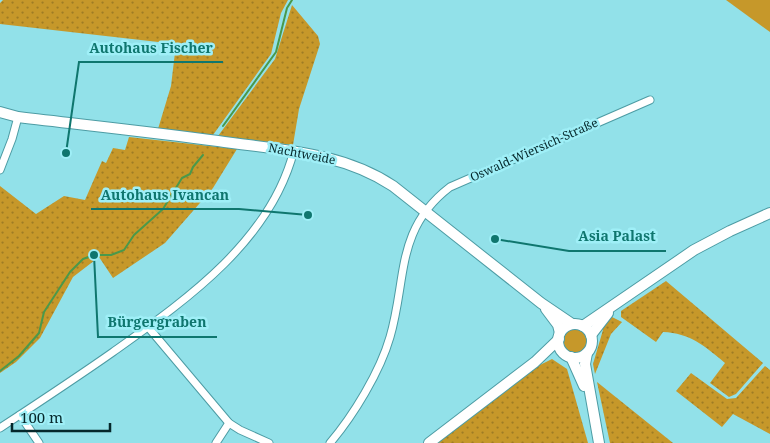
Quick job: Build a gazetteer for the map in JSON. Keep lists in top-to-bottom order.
{
  "streets": {
    "street": ["Oswald-Wiersich-Straße", "Nachtweide"]
  },
  "crossings": [
    ["Oswald-Wiersich-Straße", "Nachtweide"]
  ],
  "places": [
    "Autohaus Fischer",
    "Autohaus Ivancan",
    "Asia Palast",
    "Bürgergraben"
  ],
  "scale_bar": "100 m"
}
